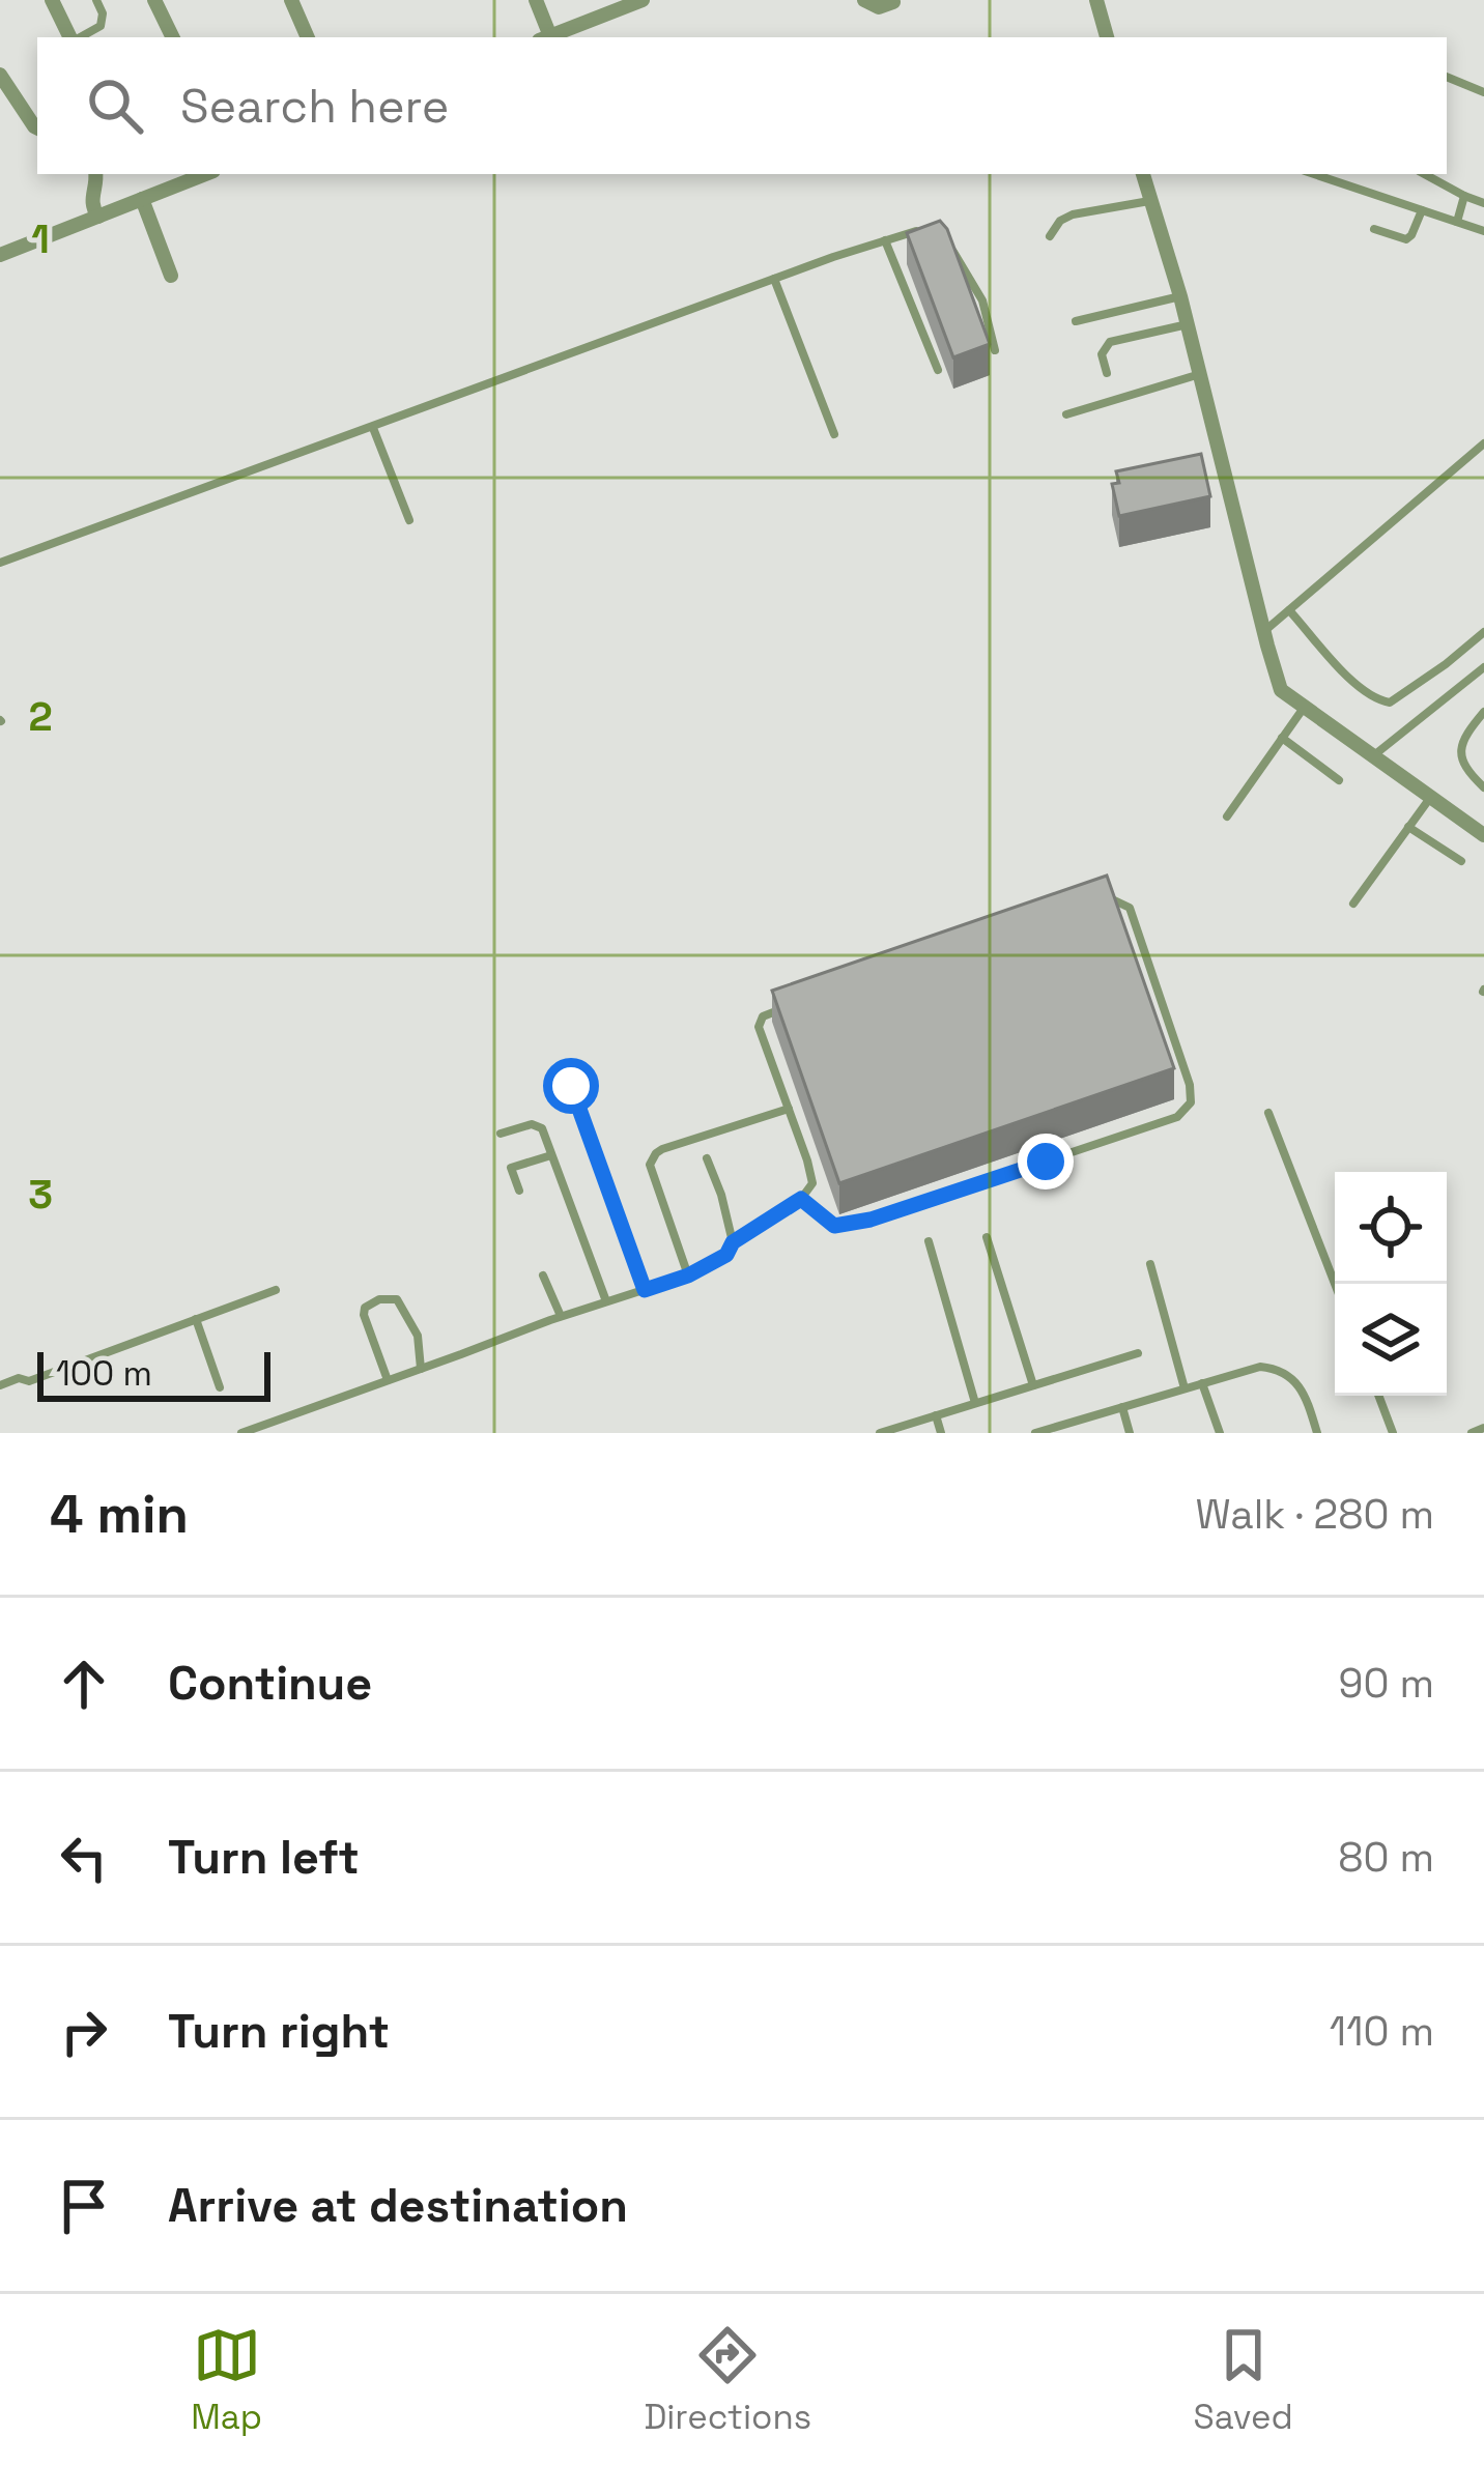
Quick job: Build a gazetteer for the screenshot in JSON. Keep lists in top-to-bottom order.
{
  "scale_bar": "100 m",
  "page": {
    "search": "Search here",
    "scale": "100 m",
    "heading": ["4 min", "Walk · 280 m"],
    "list": [
      ["Continue", "90 m"],
      ["Turn left", "80 m"],
      ["Turn right", "110 m"],
      "Arrive at destination"
    ],
    "nav": ["Map", "Directions", "Saved"]
  },
  "grid": {
    "rows": ["1", "2", "3"]
  }
}
